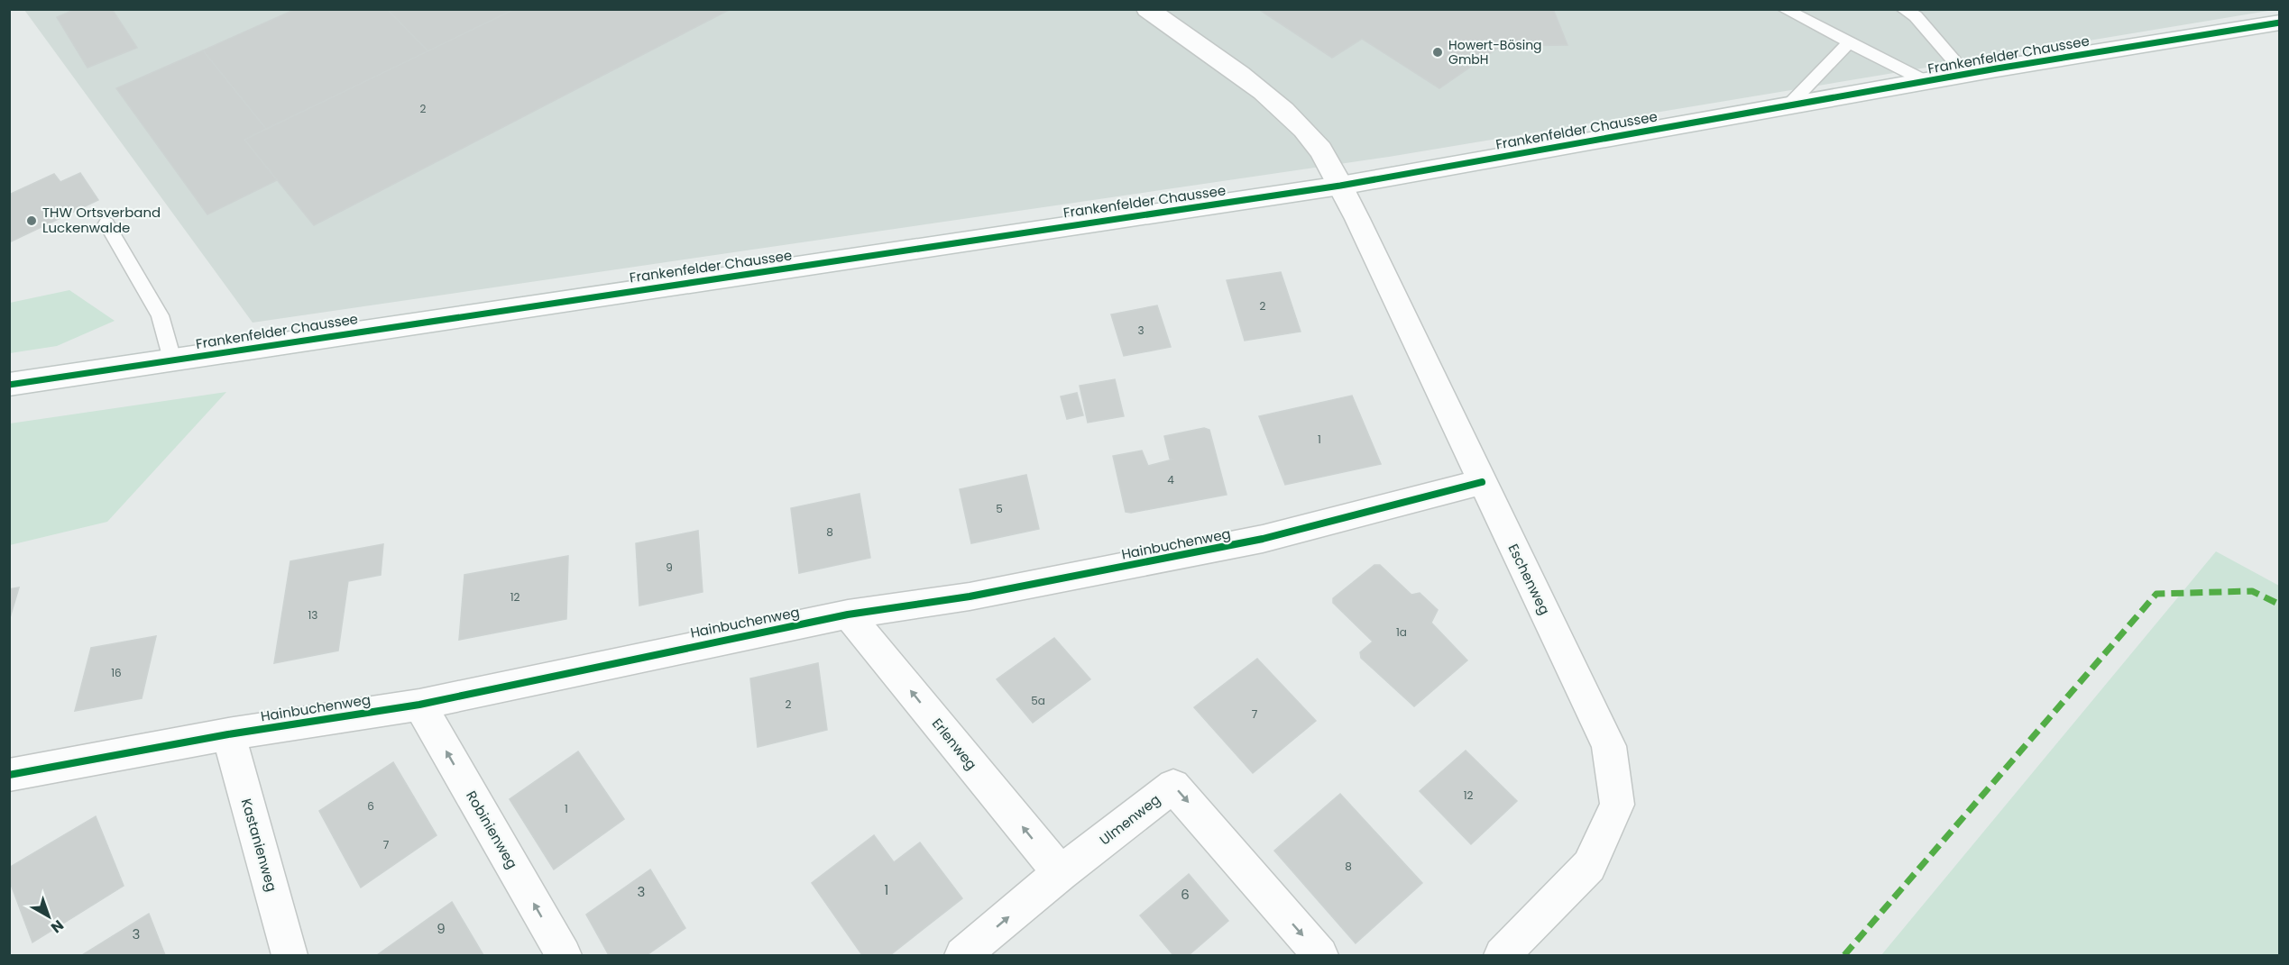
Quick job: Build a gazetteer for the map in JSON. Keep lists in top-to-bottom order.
{
  "streets": {
    "street": [
      "Frankenfelder Chaussee",
      "Hainbuchenweg",
      "Eschenweg",
      "Erlenweg",
      "Ulmenweg",
      "Robinienweg",
      "Kastanienweg"
    ]
  },
  "crossings": [
    ["Frankenfelder Chaussee", "Eschenweg"],
    ["Hainbuchenweg", "Eschenweg"],
    ["Hainbuchenweg", "Erlenweg"],
    ["Hainbuchenweg", "Robinienweg"],
    ["Hainbuchenweg", "Kastanienweg"],
    ["Erlenweg", "Ulmenweg"]
  ],
  "one_way": ["Erlenweg", "Robinienweg"],
  "places": ["Howert-Bösing GmbH", "THW Ortsverband Luckenwalde"],
  "house_numbers": [
    "2",
    "2",
    "3",
    "1",
    "4",
    "5",
    "8",
    "9",
    "12",
    "13",
    "1a",
    "16",
    "5a",
    "2",
    "7",
    "12",
    "6",
    "1",
    "7",
    "8",
    "1",
    "3",
    "6",
    "9",
    "3"
  ],
  "north": "bottom right"
}
